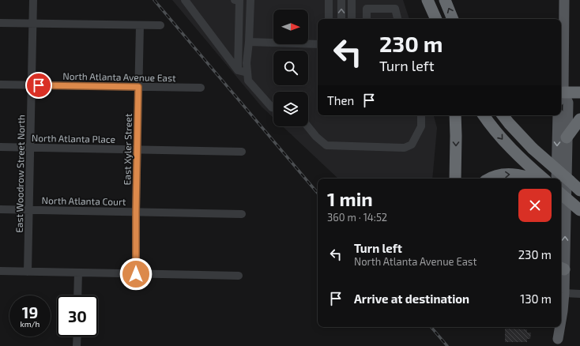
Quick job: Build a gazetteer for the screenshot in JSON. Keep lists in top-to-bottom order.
{
  "streets": {
    "street": [
      "North Atlanta Avenue East",
      "North Atlanta Place",
      "East Xyler Street",
      "East Woodrow Street North",
      "North Atlanta Court"
    ]
  },
  "crossings": [
    ["North Atlanta Avenue East", "East Xyler Street"],
    ["North Atlanta Avenue East", "East Woodrow Street North"],
    ["North Atlanta Place", "East Xyler Street"],
    ["North Atlanta Place", "East Woodrow Street North"],
    ["East Xyler Street", "North Atlanta Court"],
    ["East Woodrow Street North", "North Atlanta Court"]
  ],
  "north": "right",
  "page": {
    "turn": ["230 m", "Turn left"],
    "then": "Then",
    "heading": ["1 min", "360 m · 14:52"],
    "list": [
      {
        "name": "Turn left",
        "note": "North Atlanta Avenue East",
        "value": "230 m"
      },
      {
        "name": "Arrive at destination",
        "value": "130 m"
      }
    ],
    "speed": "19 km/h",
    "limit": "30"
  }
}
